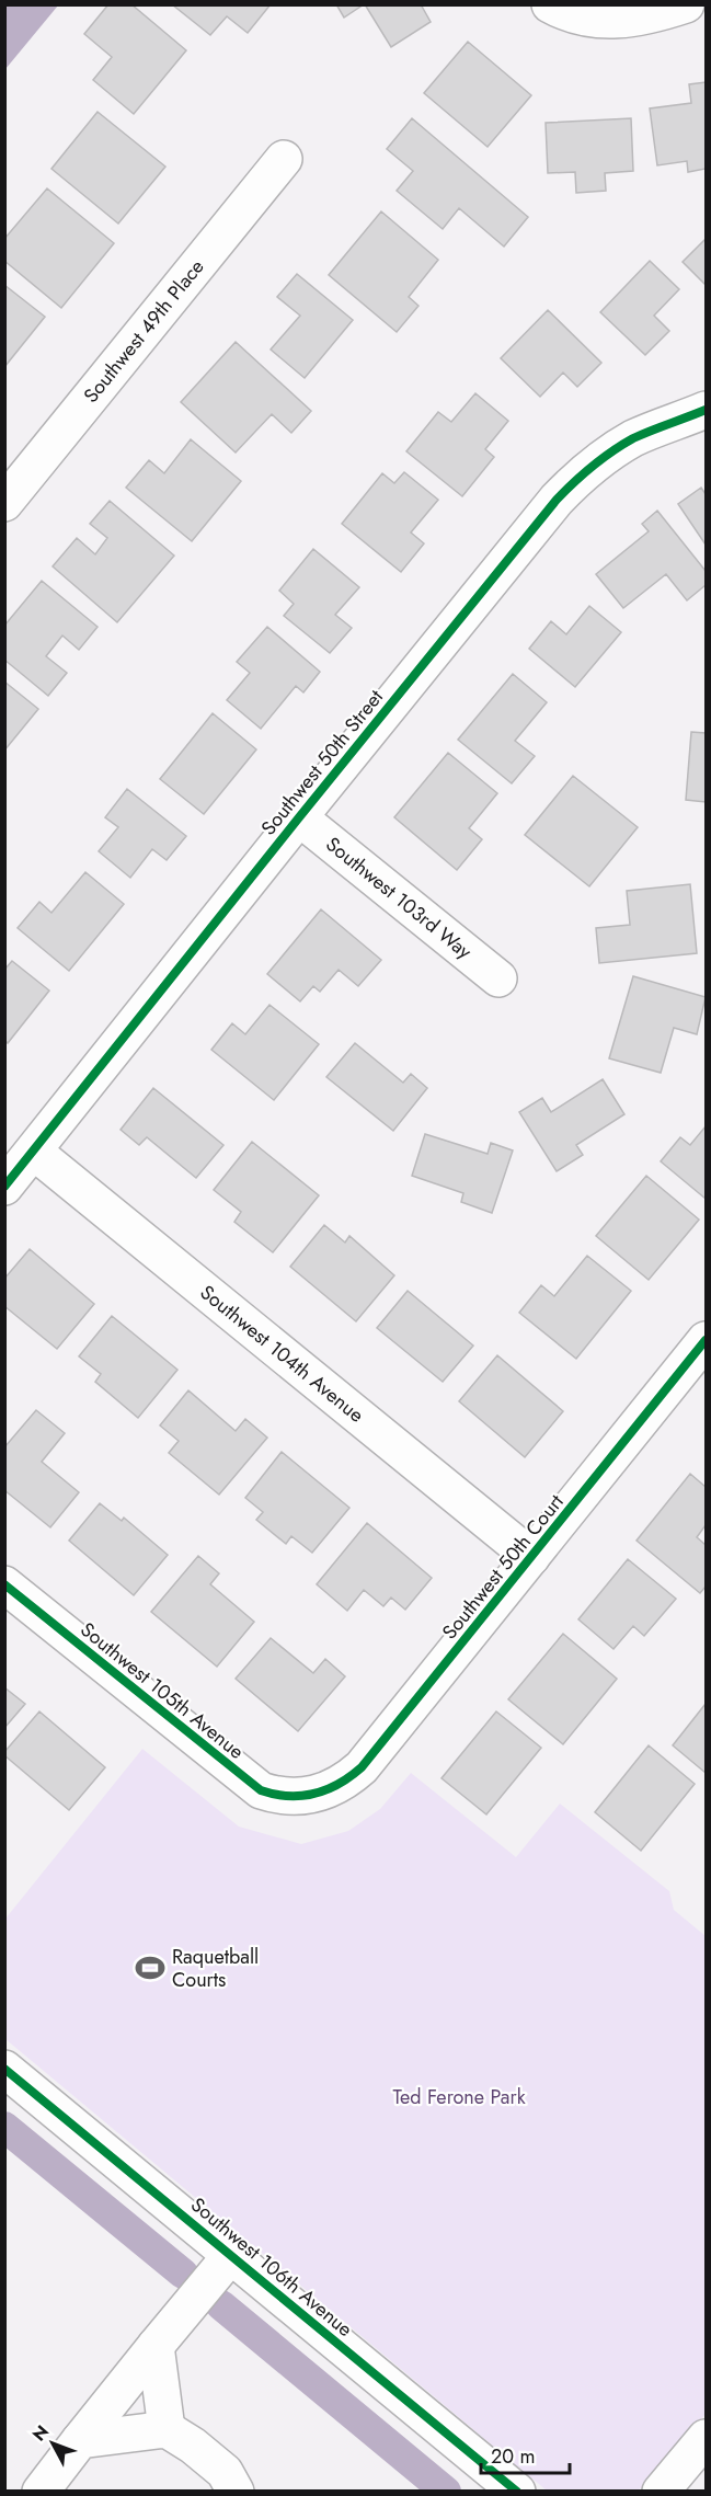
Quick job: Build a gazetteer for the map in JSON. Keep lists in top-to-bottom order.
{
  "streets": {
    "street": [
      "Southwest 49th Place",
      "Southwest 50th Street",
      "Southwest 103rd Way",
      "Southwest 104th Avenue",
      "Southwest 50th Court",
      "Southwest 105th Avenue",
      "Southwest 106th Avenue"
    ]
  },
  "crossings": [
    ["Southwest 50th Street", "Southwest 103rd Way"],
    ["Southwest 50th Street", "Southwest 104th Avenue"],
    ["Southwest 104th Avenue", "Southwest 50th Court"],
    ["Southwest 50th Court", "Southwest 105th Avenue"]
  ],
  "parks": ["Ted Ferone Park"],
  "places": {
    "sports": ["Raquetball Courts"]
  },
  "scale_bar": "20 m",
  "north": "top left"
}
